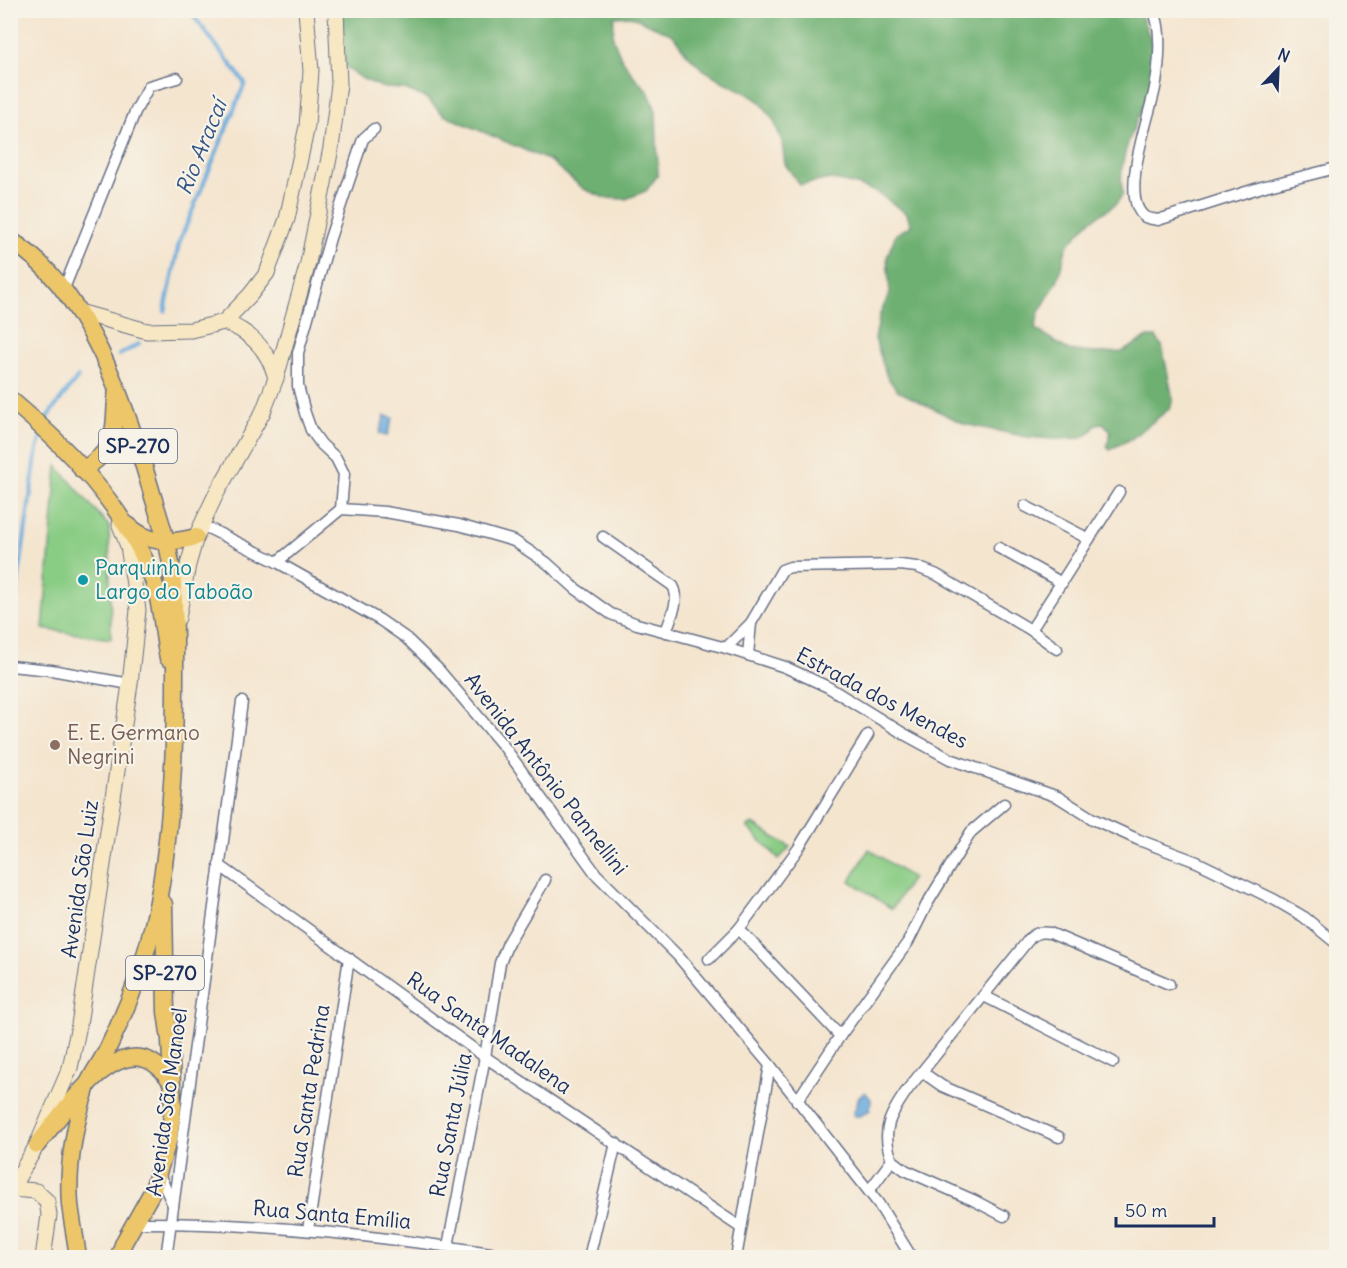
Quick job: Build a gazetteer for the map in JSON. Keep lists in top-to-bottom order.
{
  "streets": {
    "main road": ["SP-270", "Avenida São Luiz"],
    "street": [
      "Estrada dos Mendes",
      "Avenida Antônio Pannellini",
      "Rua Santa Madalena",
      "Rua Santa Pedrina",
      "Avenida São Manoel",
      "Rua Santa Júlia",
      "Rua Santa Emília"
    ]
  },
  "crossings": [
    ["SP-270", "Rua Santa Emília"],
    ["Rua Santa Madalena", "Rua Santa Pedrina"],
    ["Rua Santa Madalena", "Avenida São Manoel"],
    ["Rua Santa Madalena", "Rua Santa Júlia"],
    ["Rua Santa Pedrina", "Rua Santa Emília"],
    ["Avenida São Manoel", "Rua Santa Emília"],
    ["Rua Santa Júlia", "Rua Santa Emília"]
  ],
  "water": ["Rio Aracaí"],
  "places": ["Parquinho Largo do Taboão", "E. E. Germano Negrini"],
  "scale_bar": "50 m",
  "north": "top right"
}
